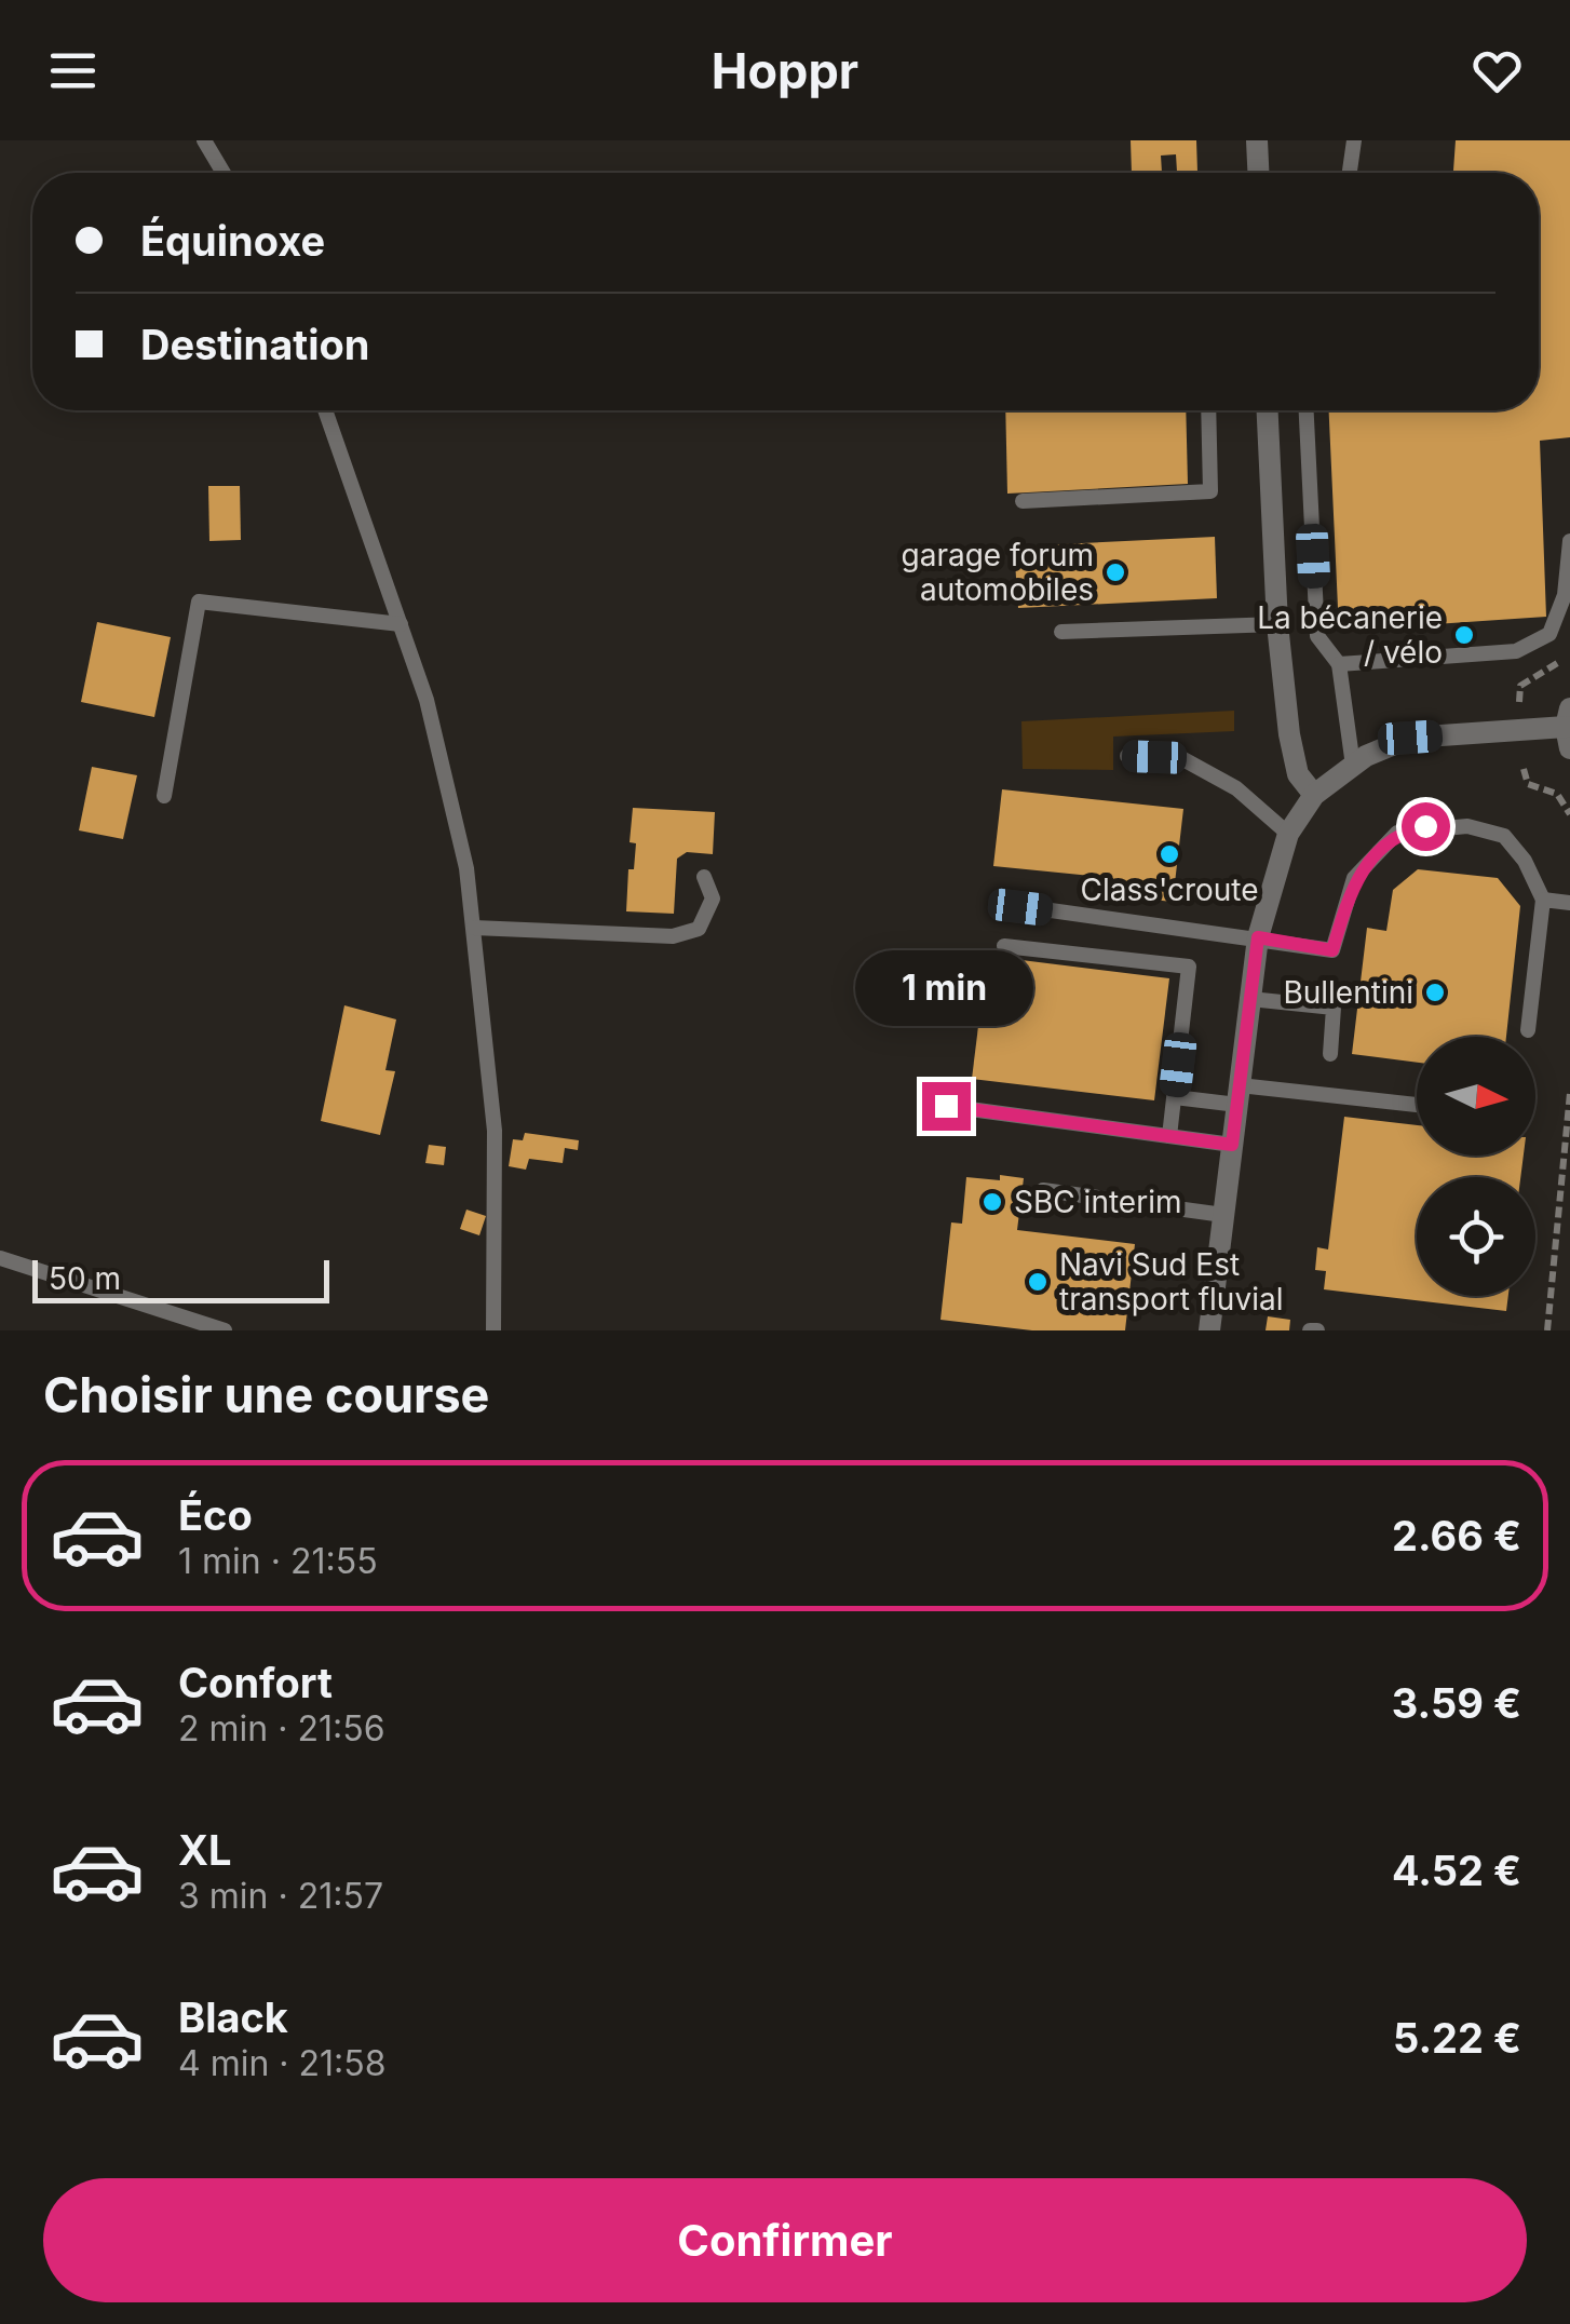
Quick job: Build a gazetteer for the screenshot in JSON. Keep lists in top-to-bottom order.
{
  "places": [
    "garage forum automobiles",
    "La bécanerie / vélo",
    "Class'croute",
    "Bullentini",
    "SBC interim",
    "Navi Sud Est transport fluvial"
  ],
  "scale_bar": "50 m",
  "north": "right",
  "page": {
    "header": "Hoppr",
    "banner": ["Équinoxe", "Destination"],
    "bubble": "1 min",
    "scale": "50 m",
    "heading": "Choisir une course",
    "list": [
      {
        "name": "Éco",
        "note": "1 min · 21:55",
        "value": "2.66 €"
      },
      {
        "name": "Confort",
        "note": "2 min · 21:56",
        "value": "3.59 €"
      },
      {
        "name": "XL",
        "note": "3 min · 21:57",
        "value": "4.52 €"
      },
      {
        "name": "Black",
        "note": "4 min · 21:58",
        "value": "5.22 €"
      }
    ],
    "buttons": "Confirmer"
  }
}
